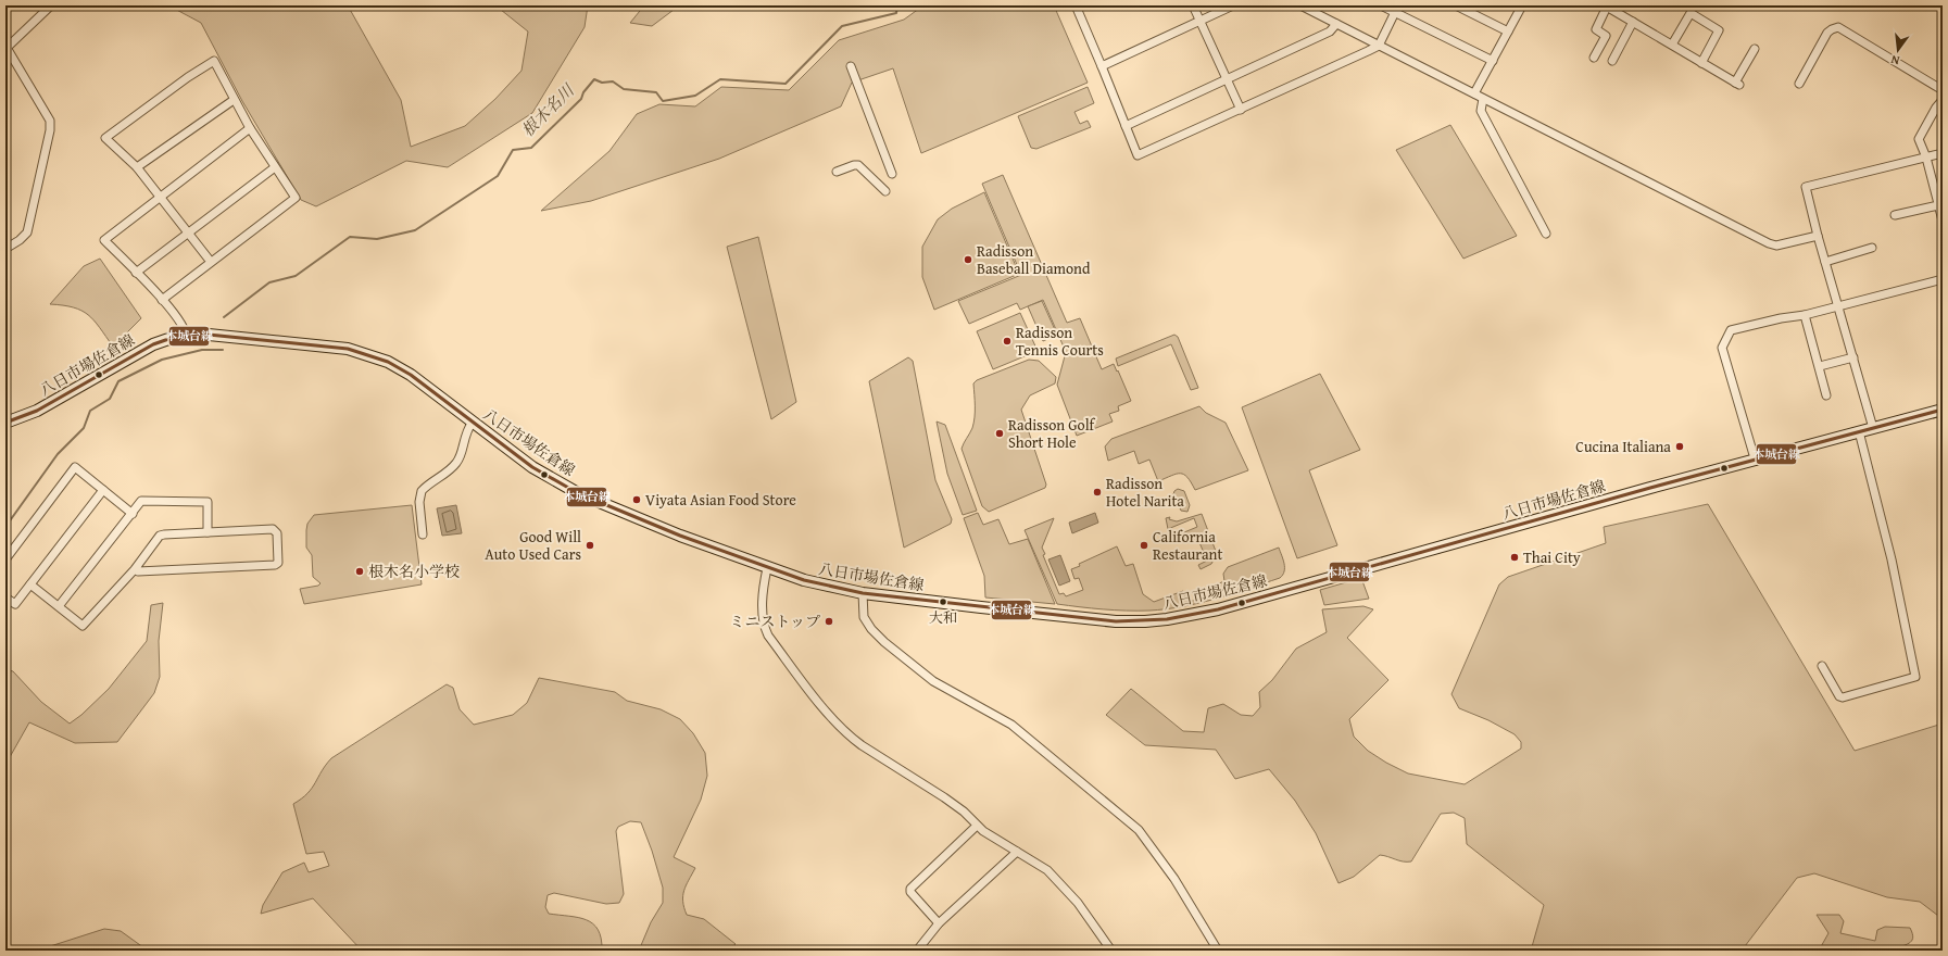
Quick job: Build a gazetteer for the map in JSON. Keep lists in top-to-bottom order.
{
  "streets": {
    "main road": ["八日市場佐倉線"]
  },
  "water": ["根木名川"],
  "places": [
    "Radisson Baseball Diamond",
    "Radisson Tennis Courts",
    "Radisson Golf Short Hole",
    "Cucina Italiana",
    "Radisson Hotel Narita",
    "Viyata Asian Food Store",
    "Good Will Auto Used Cars",
    "California Restaurant",
    "Thai City",
    "根木名小学校",
    "大和",
    "ミニストップ"
  ],
  "lines": ["transit line 本城台線"],
  "north": "bottom"
}
